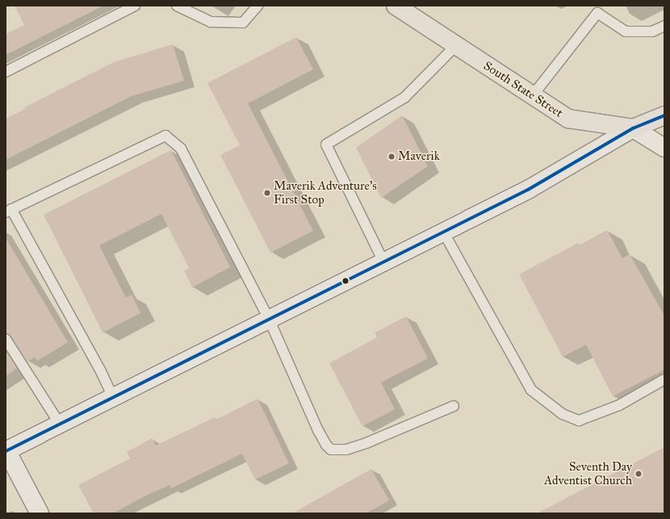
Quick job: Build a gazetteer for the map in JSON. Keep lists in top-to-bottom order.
{
  "streets": {
    "main road": ["South State Street"]
  },
  "places": ["Maverik", "Maverik Adventure's First Stop", "Seventh Day Adventist Church"]
}
